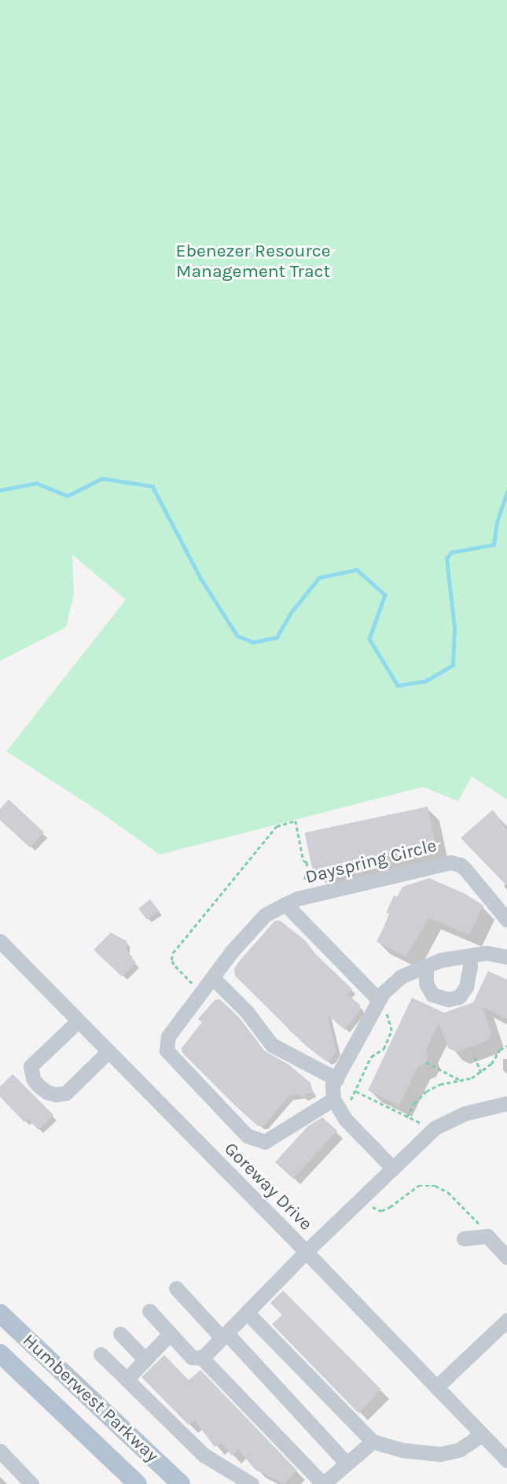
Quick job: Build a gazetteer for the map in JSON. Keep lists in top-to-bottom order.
{
  "streets": {
    "main road": ["Humberwest Parkway"],
    "street": ["Dayspring Circle", "Goreway Drive"]
  },
  "parks": ["Ebenezer Resource Management Tract"]
}
